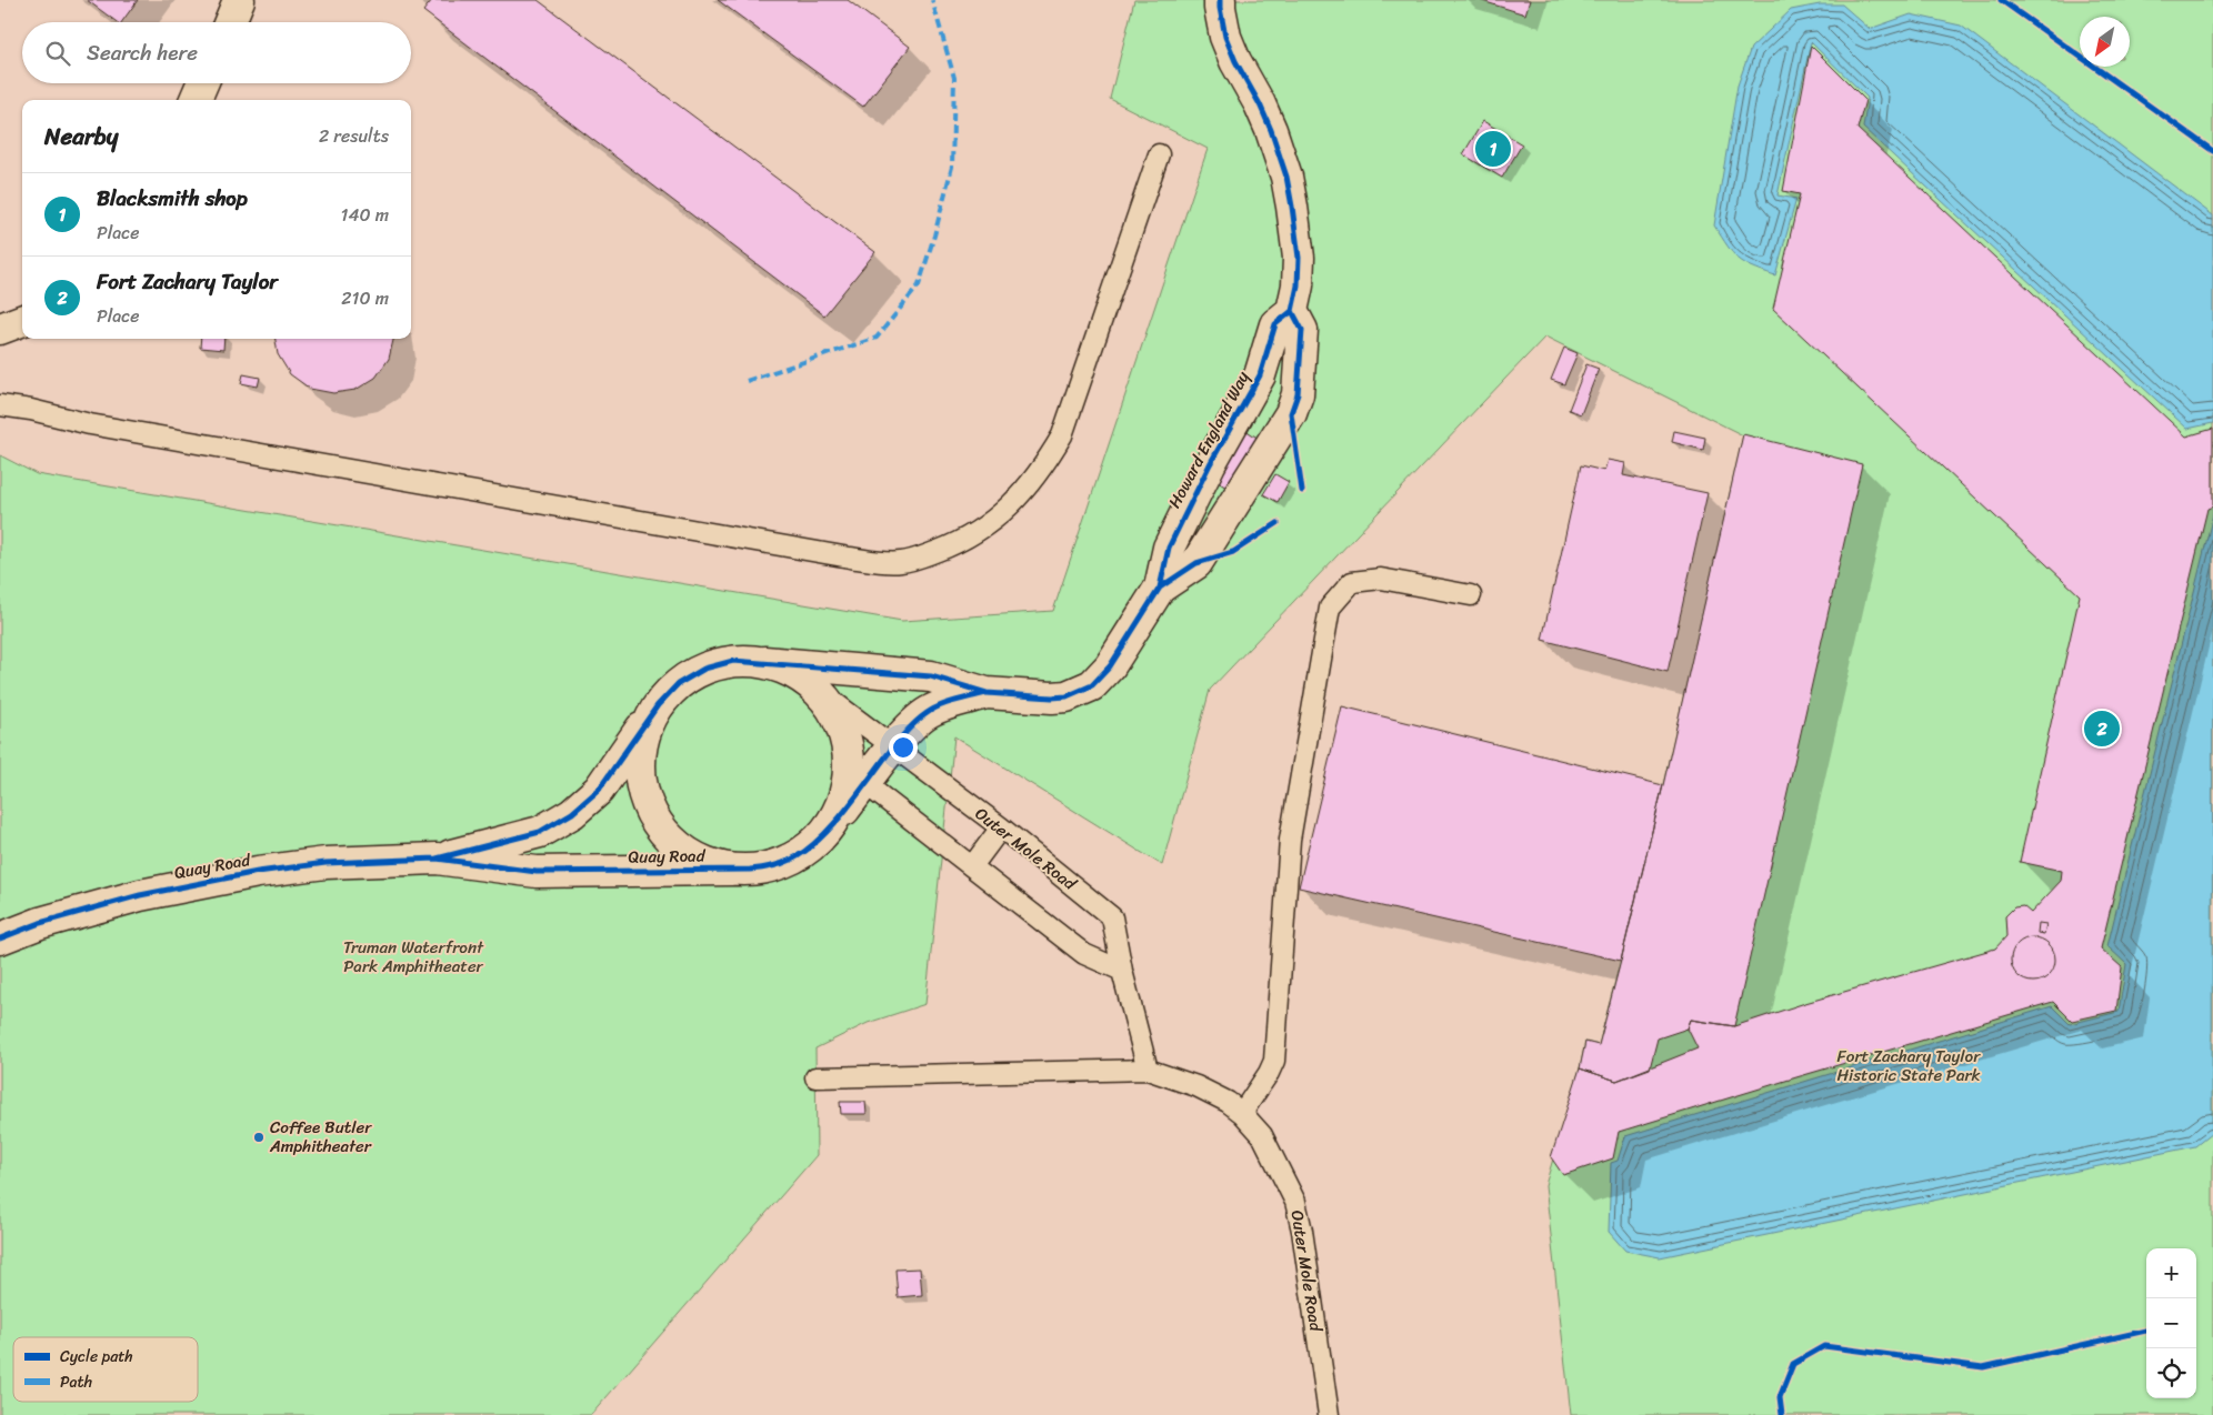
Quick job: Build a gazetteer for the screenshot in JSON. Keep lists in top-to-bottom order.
{
  "streets": {
    "street": ["Howard England Way", "Quay Road"],
    "lane": ["Outer Mole Road"]
  },
  "parks": ["Truman Waterfront Park Amphitheater", "Fort Zachary Taylor Historic State Park"],
  "places": ["Coffee Butler Amphitheater"],
  "legend": ["Cycle path", "Path"],
  "north": "bottom left",
  "page": {
    "search": "Search here",
    "heading": ["Nearby", "2 results"],
    "pins": ["1", "2"],
    "list": [
      {
        "mark": "1",
        "name": "Blacksmith shop",
        "note": "Place",
        "value": "140 m"
      },
      {
        "mark": "2",
        "name": "Fort Zachary Taylor",
        "note": "Place",
        "value": "210 m"
      }
    ],
    "map_buttons": ["+", "−"]
  }
}
